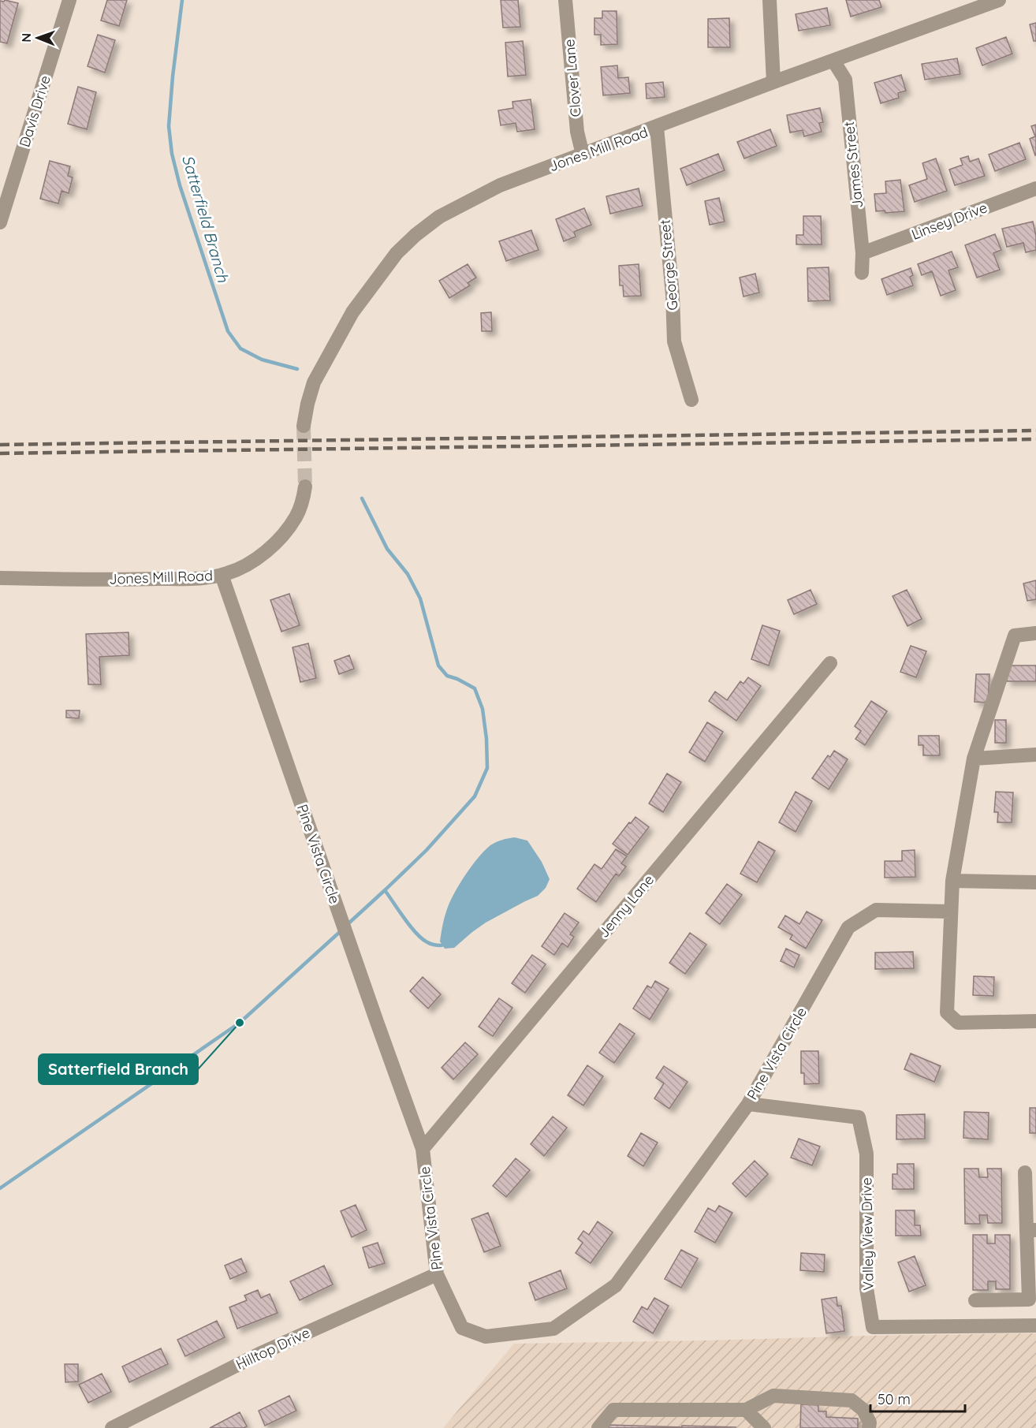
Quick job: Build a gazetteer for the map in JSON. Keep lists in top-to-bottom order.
{
  "streets": {
    "street": [
      "Clover Lane",
      "Davis Drive",
      "Jones Mill Road",
      "James Street",
      "Linsey Drive",
      "George Street",
      "Pine Vista Circle",
      "Jenny Lane",
      "Valley View Drive",
      "Hilltop Drive"
    ]
  },
  "crossings": [
    ["Clover Lane", "Jones Mill Road"],
    ["Jones Mill Road", "James Street"],
    ["Jones Mill Road", "George Street"],
    ["Jones Mill Road", "Pine Vista Circle"],
    ["James Street", "Linsey Drive"],
    ["Pine Vista Circle", "Jenny Lane"],
    ["Pine Vista Circle", "Valley View Drive"],
    ["Pine Vista Circle", "Hilltop Drive"]
  ],
  "water": ["Satterfield Branch"],
  "places": ["Satterfield Branch"],
  "scale_bar": "50 m",
  "north": "left"
}
